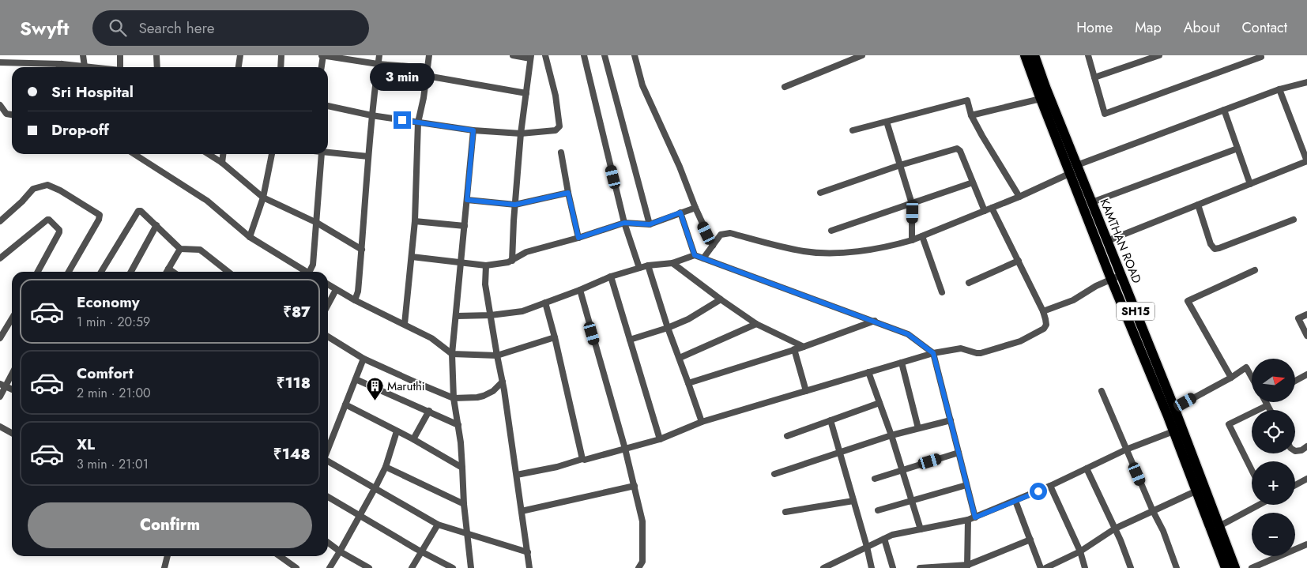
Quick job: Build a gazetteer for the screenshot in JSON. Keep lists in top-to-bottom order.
{
  "streets": {
    "main road": ["KAMTHAN ROAD", "SH15"]
  },
  "places": {
    "building": ["Maruthi"]
  },
  "north": "right",
  "page": {
    "header": "Swyft",
    "search": "Search here",
    "nav": [
      "Home",
      "Map",
      "About",
      "Contact"
    ],
    "bubble": "3 min",
    "banner": ["Sri Hospital", "Drop-off"],
    "list": [
      {
        "name": "Economy",
        "note": "1 min · 20:59",
        "value": "₹87"
      },
      {
        "name": "Comfort",
        "note": "2 min · 21:00",
        "value": "₹118"
      },
      {
        "name": "XL",
        "note": "3 min · 21:01",
        "value": "₹148"
      }
    ],
    "map_buttons": ["+", "−"],
    "buttons": "Confirm"
  }
}
